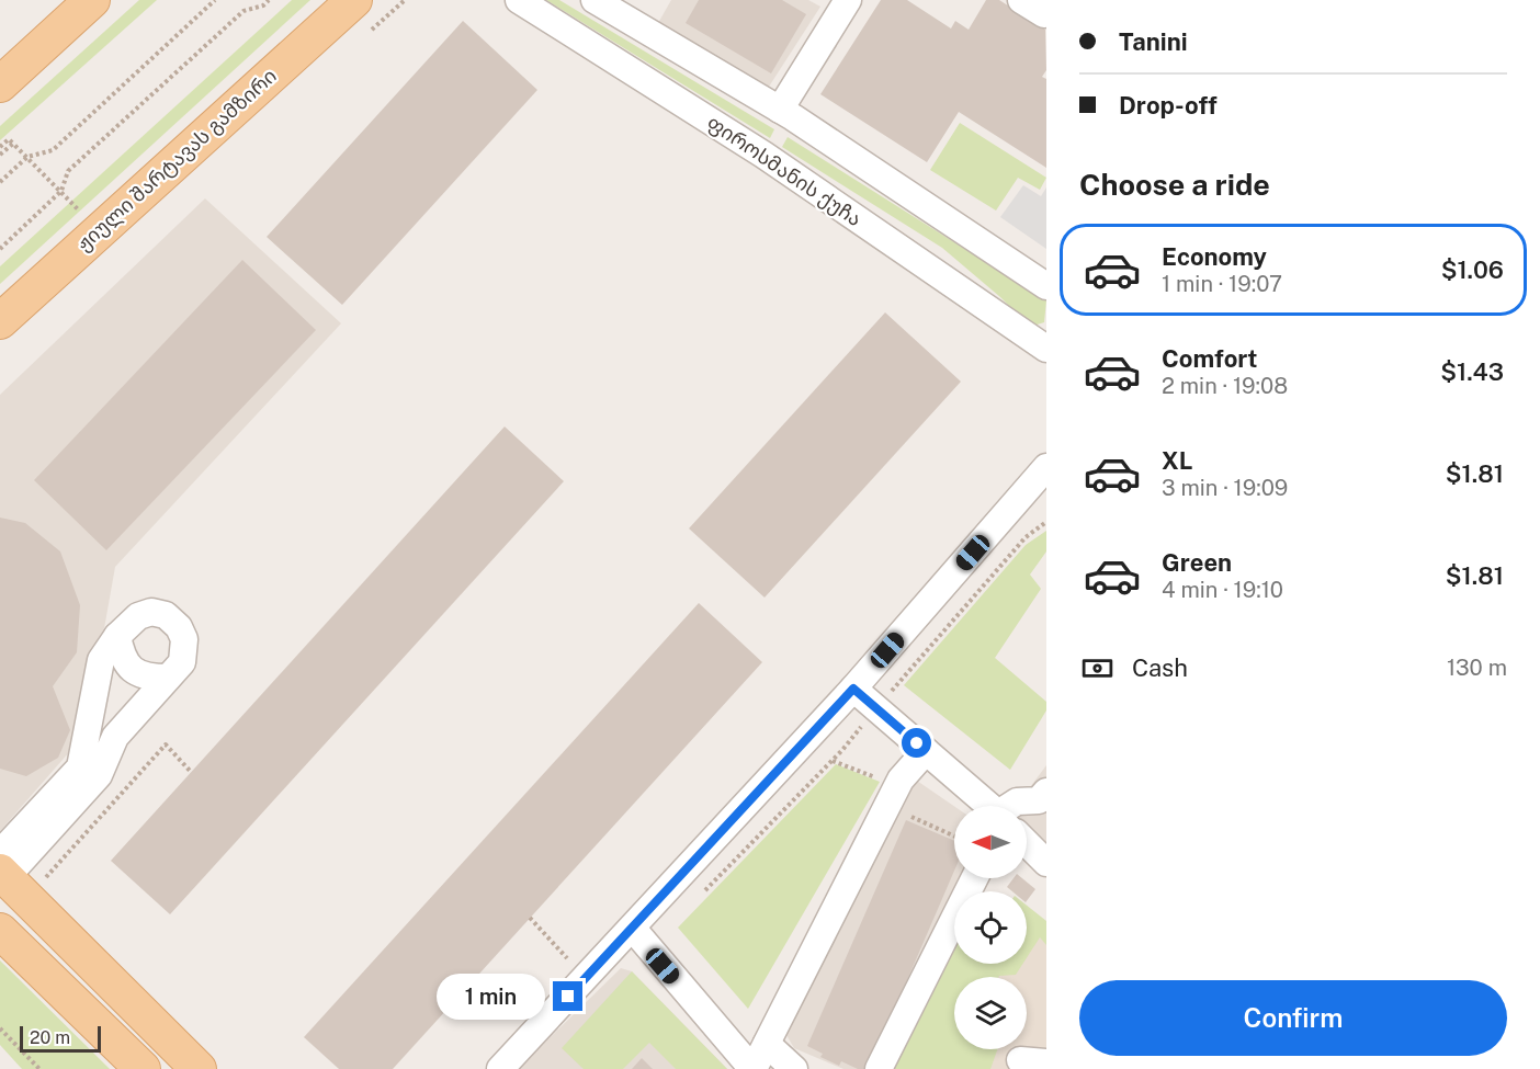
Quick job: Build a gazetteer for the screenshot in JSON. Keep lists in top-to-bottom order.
{
  "streets": {
    "main road": ["ჟიული შარტავას გამზირი"],
    "street": ["ფიროსმანის ქუჩა"]
  },
  "scale_bar": "20 m",
  "north": "left",
  "page": {
    "banner": ["Tanini", "Drop-off"],
    "heading": "Choose a ride",
    "list": [
      {
        "name": "Economy",
        "note": "1 min · 19:07",
        "value": "$1.06"
      },
      {
        "name": "Comfort",
        "note": "2 min · 19:08",
        "value": "$1.43"
      },
      {
        "name": "XL",
        "note": "3 min · 19:09",
        "value": "$1.81"
      },
      {
        "name": "Green",
        "note": "4 min · 19:10",
        "value": "$1.81"
      }
    ],
    "pay": ["Cash", "130 m"],
    "buttons": "Confirm",
    "bubble": "1 min",
    "scale": "20 m"
  }
}
